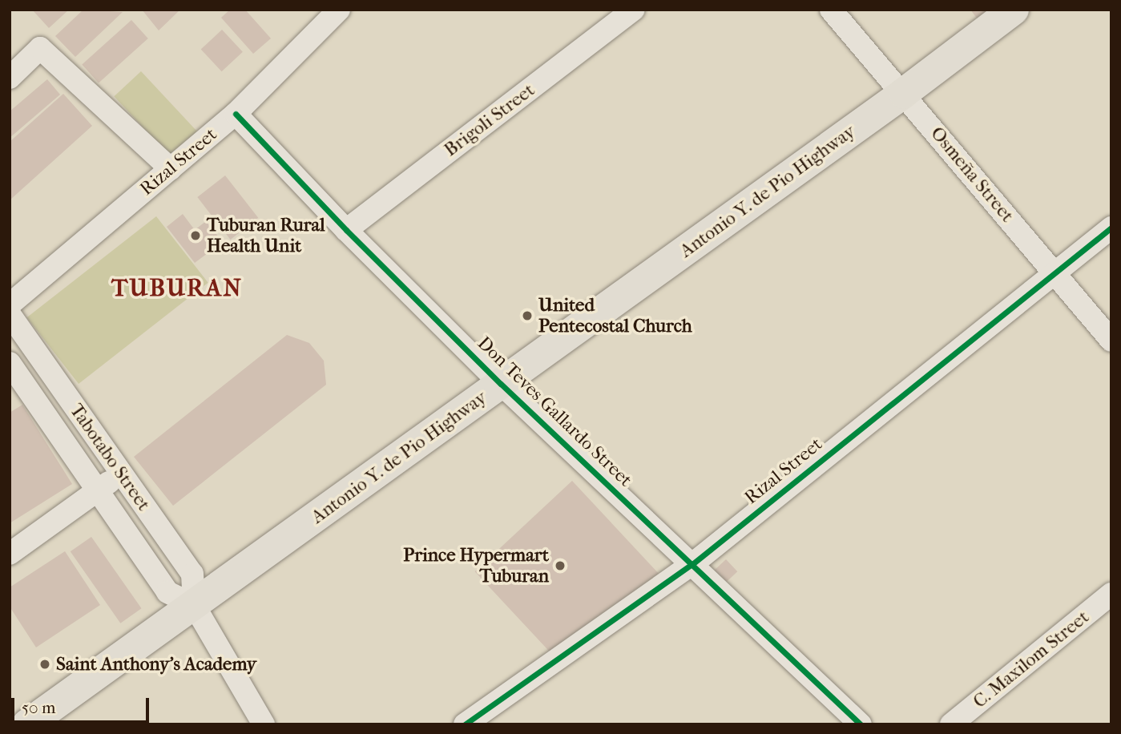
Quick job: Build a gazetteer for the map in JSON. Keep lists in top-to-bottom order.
{
  "streets": {
    "highway": ["Antonio Y. de Pio Highway"],
    "street": [
      "Brigoli Street",
      "Rizal Street",
      "Osmeña Street",
      "Don Teves Gallardo Street",
      "Tabotabo Street",
      "C. Maxilom Street"
    ]
  },
  "crossings": [
    ["Brigoli Street", "Don Teves Gallardo Street"],
    ["Rizal Street", "Osmeña Street"],
    ["Rizal Street", "Don Teves Gallardo Street"],
    ["Osmeña Street", "Antonio Y. de Pio Highway"],
    ["Antonio Y. de Pio Highway", "Don Teves Gallardo Street"],
    ["Antonio Y. de Pio Highway", "Tabotabo Street"]
  ],
  "districts": ["TUBURAN"],
  "places": [
    "Tuburan Rural Health Unit",
    "United Pentecostal Church",
    "Prince Hypermart Tuburan",
    "Saint Anthony's Academy"
  ],
  "scale_bar": "50 m"
}
